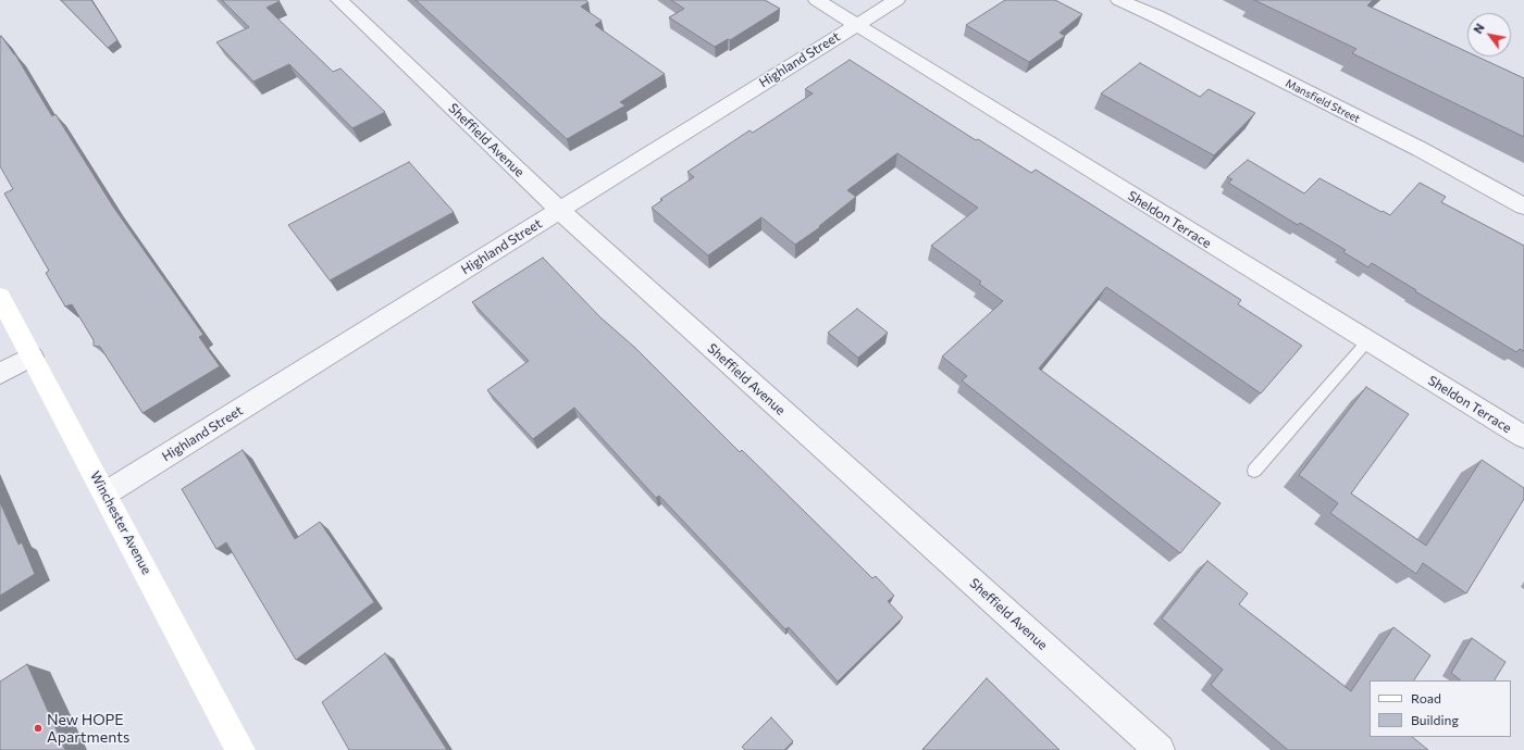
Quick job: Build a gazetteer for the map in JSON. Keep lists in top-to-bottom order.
{
  "streets": {
    "street": [
      "Highland Street",
      "Mansfield Street",
      "Sheffield Avenue",
      "Sheldon Terrace",
      "Winchester Avenue"
    ]
  },
  "crossings": [
    ["Highland Street", "Sheffield Avenue"],
    ["Highland Street", "Sheldon Terrace"],
    ["Highland Street", "Winchester Avenue"]
  ],
  "places": ["New HOPE Apartments"],
  "legend": ["Road", "Building"],
  "north": "top left"
}
